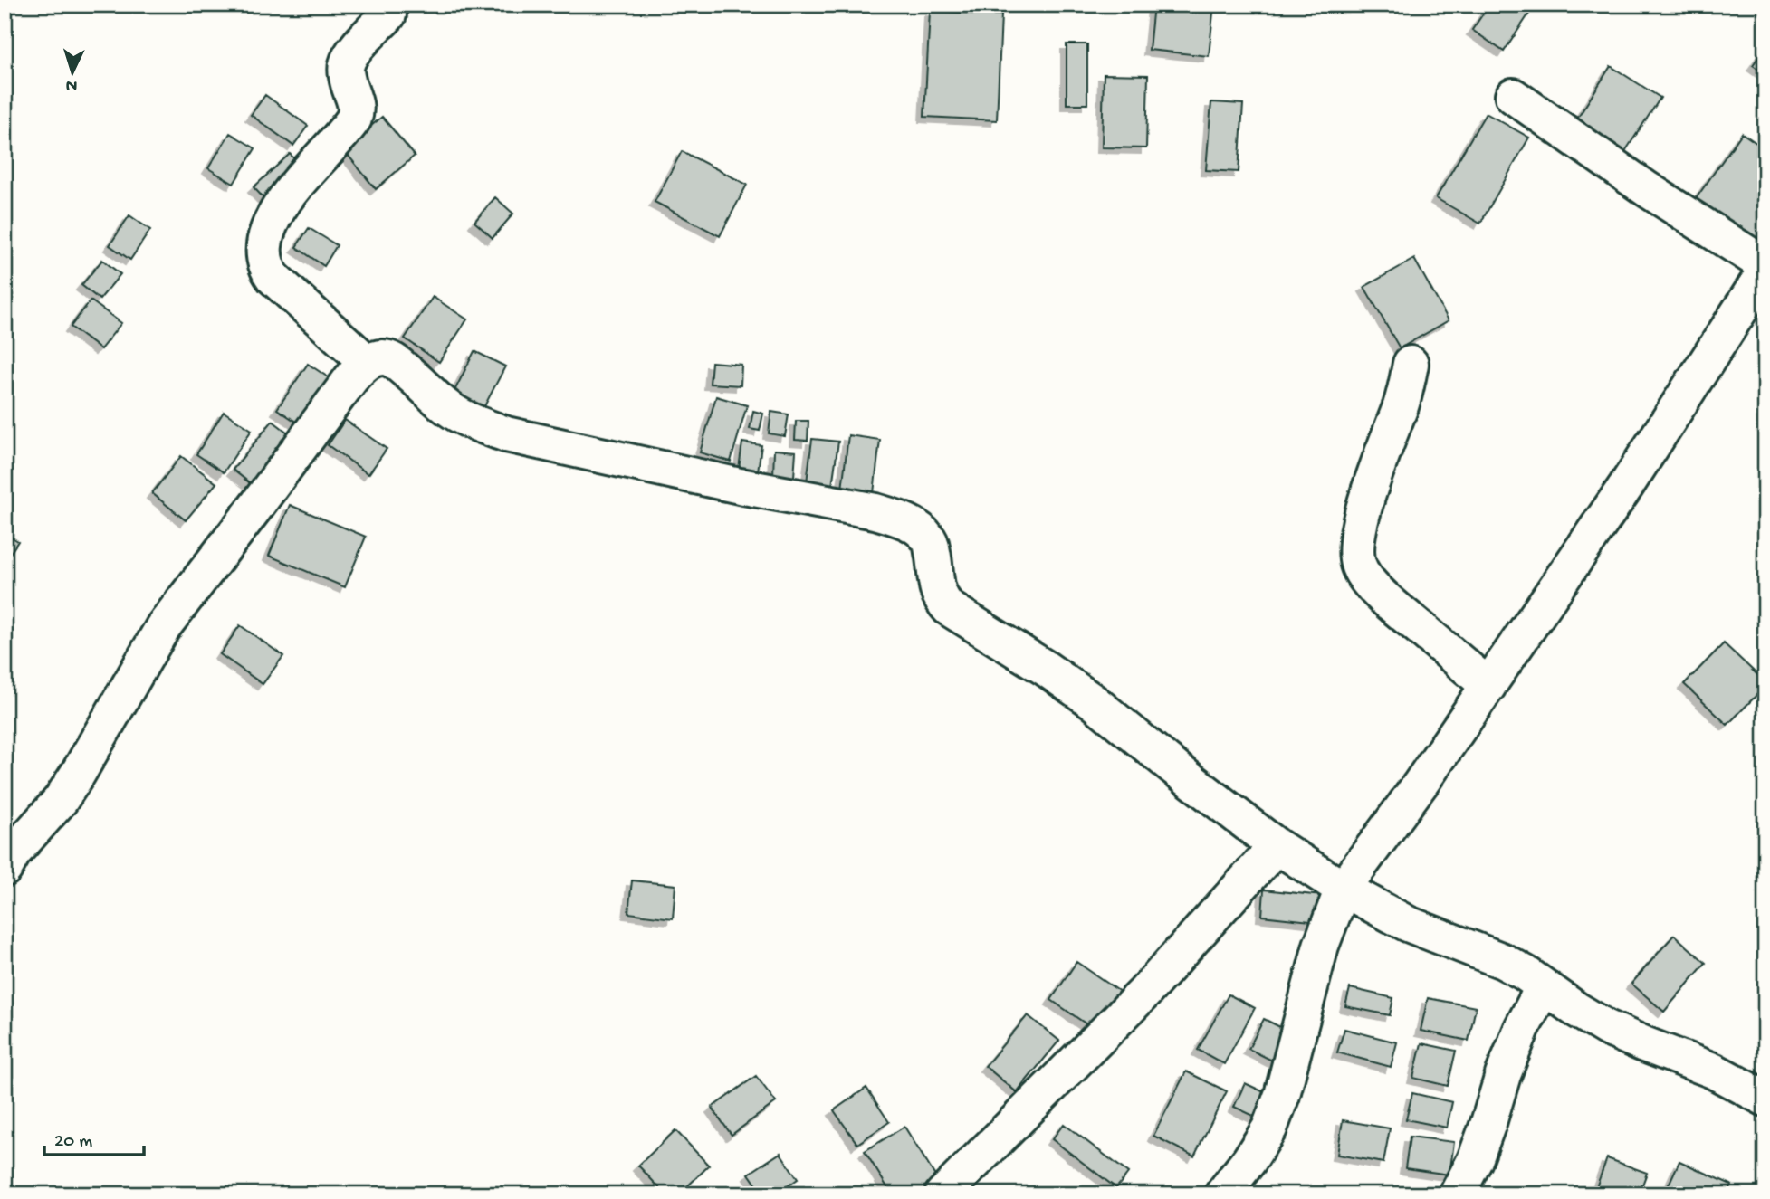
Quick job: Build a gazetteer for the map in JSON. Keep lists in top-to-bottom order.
{
  "scale_bar": "20 m",
  "north": "bottom"
}
